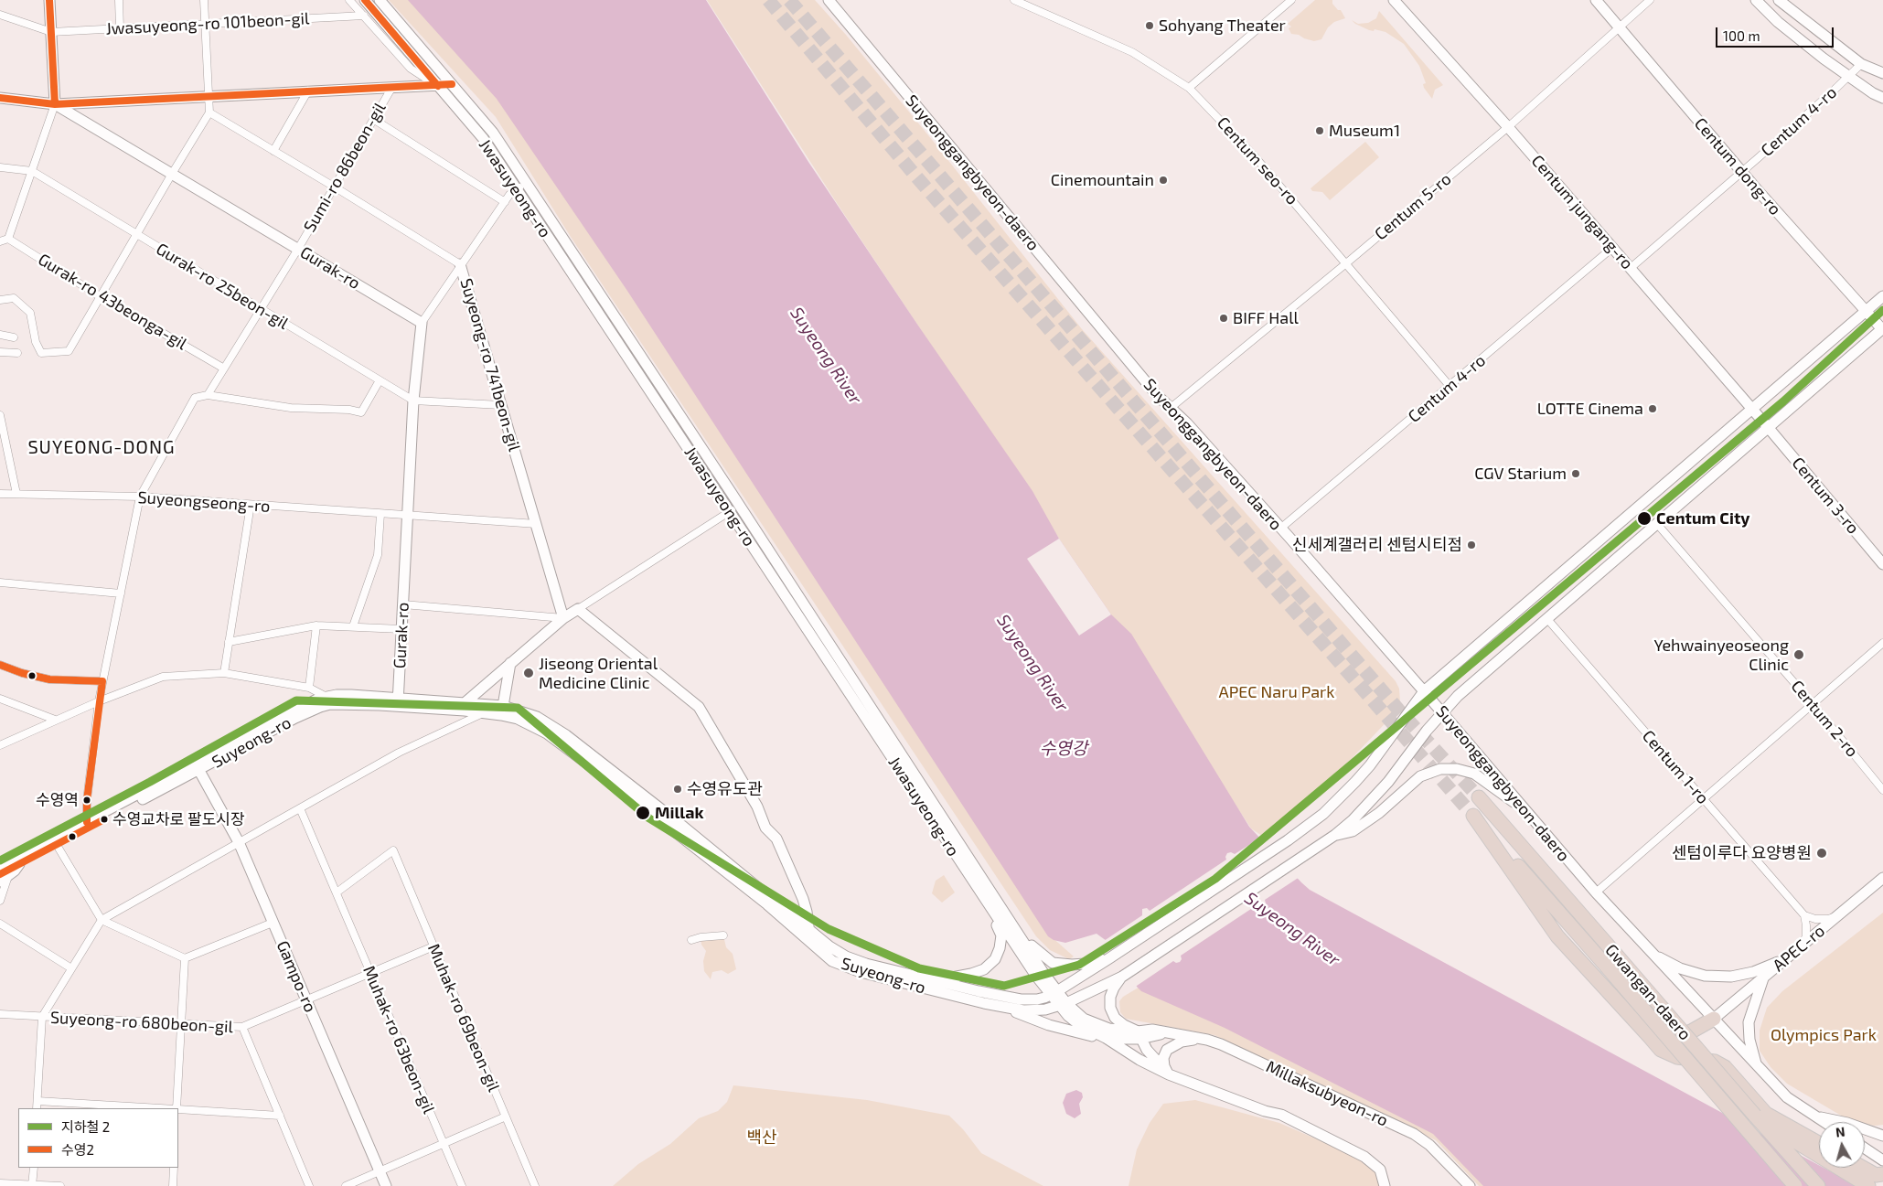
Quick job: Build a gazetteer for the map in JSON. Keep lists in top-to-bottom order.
{
  "streets": {
    "highway": ["Gwangan-daero"],
    "main road": [
      "Centum dong-ro",
      "Suyeonggangbyeon-daero",
      "Jwasuyeong-ro",
      "Centum jungang-ro",
      "Gurak-ro",
      "Suyeong-ro 741beon-gil",
      "Centum 3-ro",
      "Suyeong-ro",
      "APEC-ro",
      "Gampo-ro",
      "Millaksubyeon-ro"
    ],
    "street": [
      "Jwasuyeong-ro 101beon-gil",
      "Centum 4-ro",
      "Centum seo-ro",
      "Sumi-ro 86beon-gil",
      "Centum 5-ro",
      "Gurak-ro 25beon-gil",
      "Gurak-ro 43beonga-gil",
      "Suyeongseong-ro",
      "Centum 2-ro",
      "Centum 1-ro",
      "Muhak-ro 69beon-gil",
      "Suyeong-ro 680beon-gil",
      "Muhak-ro 63beon-gil"
    ]
  },
  "crossings": [
    ["Centum 4-ro", "Centum seo-ro"],
    ["Centum 4-ro", "Centum dong-ro"],
    ["Centum 4-ro", "Suyeonggangbyeon-daero"],
    ["Centum 4-ro", "Centum jungang-ro"],
    ["Centum seo-ro", "Centum 5-ro"],
    ["Centum dong-ro", "Centum 5-ro"],
    ["Sumi-ro 86beon-gil", "Gurak-ro"],
    ["Sumi-ro 86beon-gil", "Gurak-ro 25beon-gil"],
    ["Sumi-ro 86beon-gil", "Gurak-ro 43beonga-gil"],
    ["Sumi-ro 86beon-gil", "Suyeong-ro 741beon-gil"],
    ["Suyeonggangbyeon-daero", "Centum 5-ro"],
    ["Suyeonggangbyeon-daero", "APEC-ro"],
    ["Jwasuyeong-ro", "Suyeong-ro"],
    ["Jwasuyeong-ro", "Millaksubyeon-ro"],
    ["Centum 5-ro", "Centum jungang-ro"],
    ["Centum jungang-ro", "Centum 3-ro"],
    ["Gurak-ro", "Gurak-ro 25beon-gil"],
    ["Gurak-ro", "Suyeongseong-ro"],
    ["Gurak-ro", "Suyeong-ro"],
    ["Suyeong-ro 741beon-gil", "Suyeongseong-ro"],
    ["Suyeong-ro", "Gampo-ro"],
    ["Suyeong-ro", "Millaksubyeon-ro"],
    ["Gampo-ro", "Suyeong-ro 680beon-gil"],
    ["Muhak-ro 69beon-gil", "Suyeong-ro 680beon-gil"],
    ["Muhak-ro 69beon-gil", "Muhak-ro 63beon-gil"],
    ["Suyeong-ro 680beon-gil", "Muhak-ro 63beon-gil"]
  ],
  "districts": ["SUYEONG-DONG"],
  "water": ["Suyeong River", "수영강"],
  "parks": ["APEC Naru Park", "Olympics Park", "백산"],
  "places": [
    "Sohyang Theater",
    "Museum1",
    "Cinemountain",
    "BIFF Hall",
    "LOTTE Cinema",
    "CGV Starium",
    "Centum City",
    "신세계갤러리 센텀시티점",
    "Yehwainyeoseong Clinic",
    "Jiseong Oriental Medicine Clinic",
    "수영유도관",
    "수영역",
    "Millak",
    "수영교차로 팔도시장",
    "센텀이루다 요양병원"
  ],
  "lines": ["transit line 수영2", "metro line 2"],
  "legend": ["지하철 2", "수영2"],
  "scale_bar": "100 m",
  "north": "top"
}
